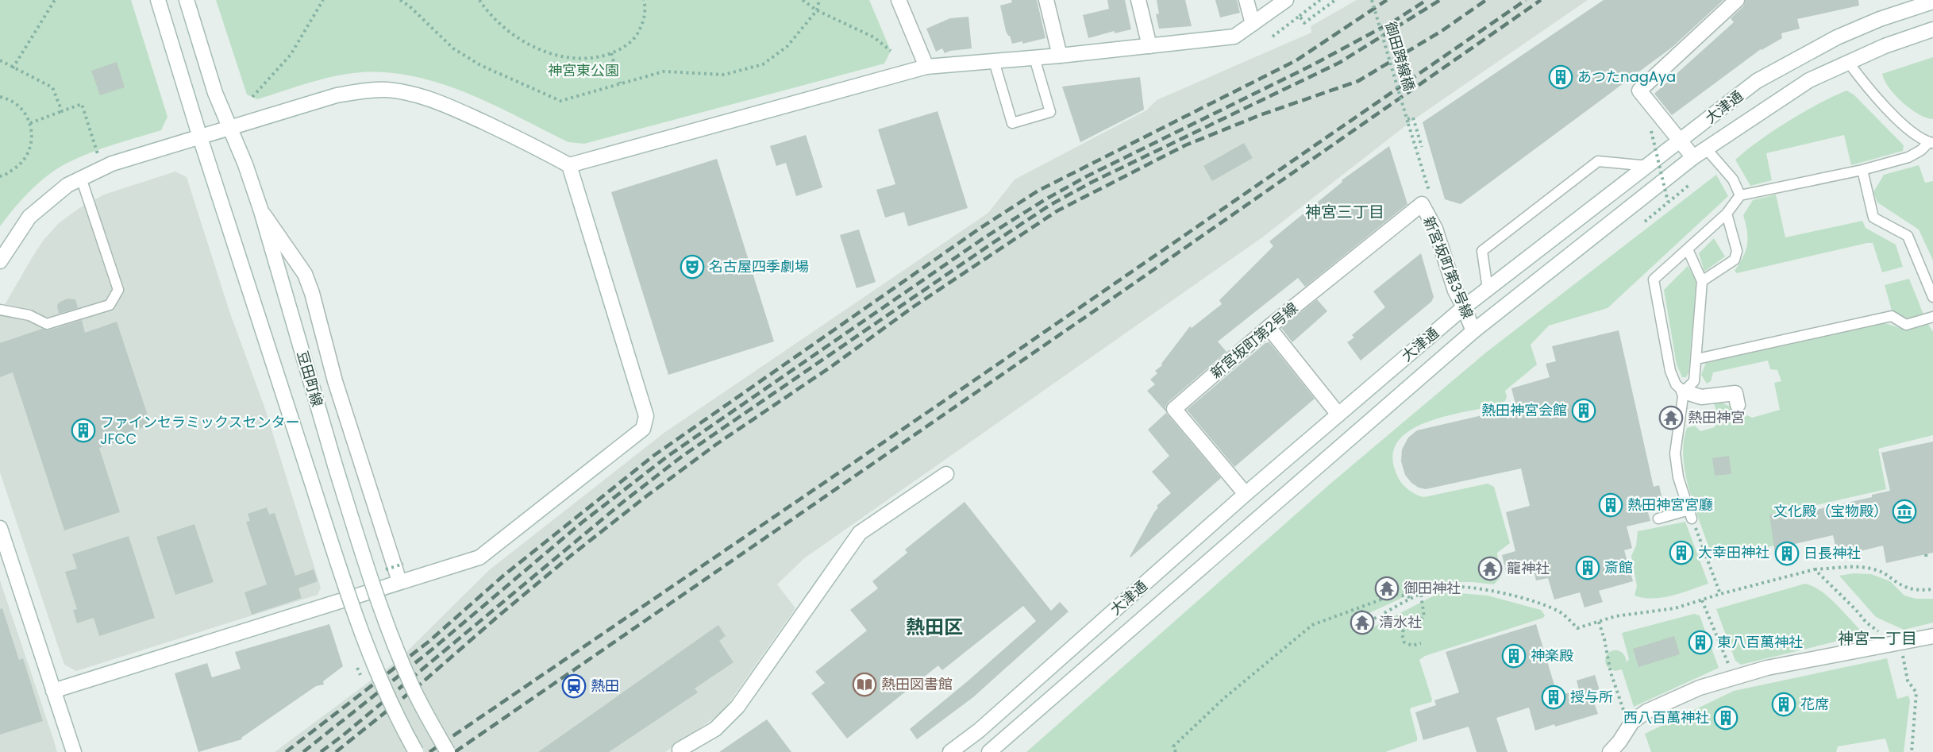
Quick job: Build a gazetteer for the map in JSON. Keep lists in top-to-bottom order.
{
  "streets": {
    "street": [
      "大津通",
      "新宮坂町第3号線",
      "新宮坂町第2号線",
      "豆田町線"
    ],
    "path": ["御田跨線橋"]
  },
  "crossings": [
    ["御田跨線橋", "新宮坂町第3号線"],
    ["御田跨線橋", "新宮坂町第2号線"],
    ["大津通", "新宮坂町第3号線"],
    ["大津通", "新宮坂町第2号線"],
    ["新宮坂町第3号線", "新宮坂町第2号線"]
  ],
  "districts": ["神宮三丁目", "熱田区", "神宮一丁目"],
  "parks": ["神宮東公園"],
  "places": {
    "building": [
      "あつたnagAya",
      "熱田神宮会館",
      "ファインセラミックスセンター JFCC",
      "熱田神宮宮廳",
      "大幸田神社",
      "日長神社",
      "斎館",
      "東八百萬神社",
      "神楽殿",
      "授与所",
      "花席",
      "西八百萬神社"
    ],
    "theatre": ["名古屋四季劇場"],
    "temple": [
      "熱田神宮",
      "龍神社",
      "御田神社",
      "清水社"
    ],
    "museum": ["文化殿（宝物殿）"],
    "library": ["熱田図書館"],
    "station": ["熱田"]
  }
}
